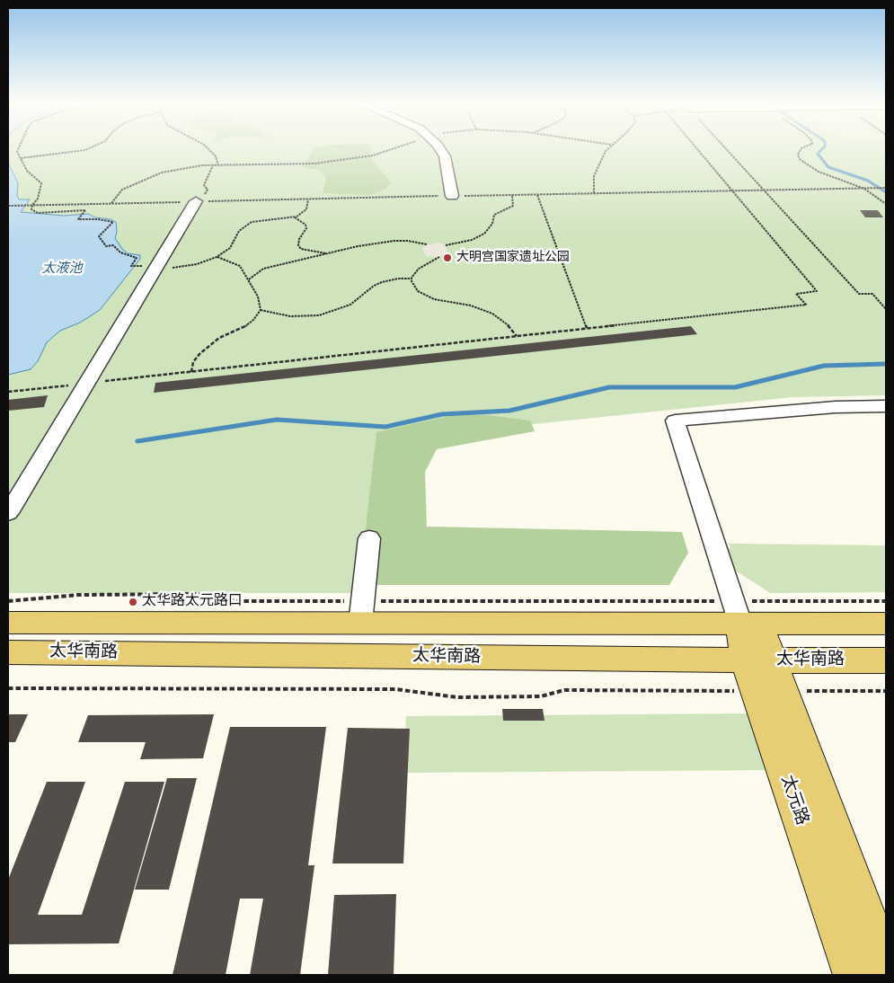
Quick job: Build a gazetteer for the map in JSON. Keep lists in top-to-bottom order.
{
  "streets": {
    "main road": ["太华南路", "太元路"]
  },
  "crossings": [
    ["太华南路", "太元路"]
  ],
  "water": ["太液池"],
  "places": ["大明宫国家遗址公园", "太华路太元路口"]
}
